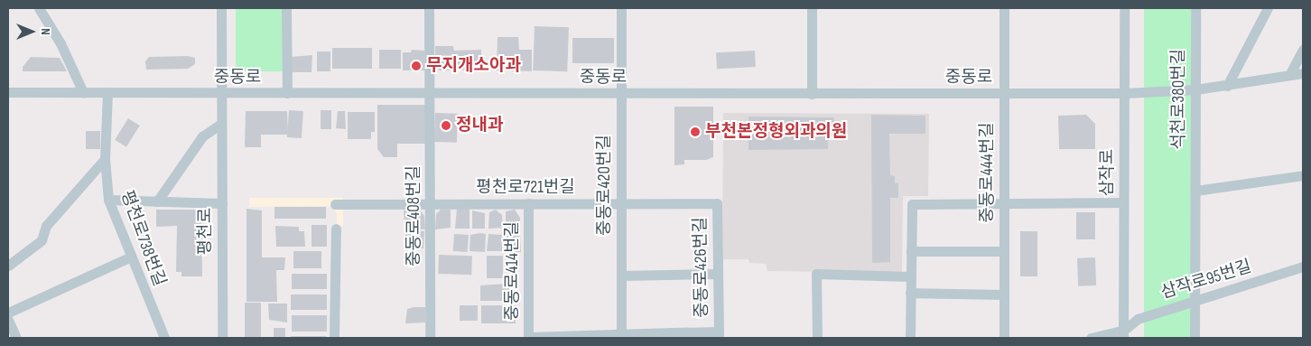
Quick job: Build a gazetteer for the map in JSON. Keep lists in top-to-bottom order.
{
  "streets": {
    "street": [
      "중동로",
      "석천로380번길",
      "중동로444번길",
      "삼작로",
      "중동로420번길",
      "평천로721번길",
      "중동로408번길",
      "평천로",
      "평천로738번길",
      "중동로426번길",
      "중동로414번길",
      "삼작로95번길"
    ]
  },
  "crossings": [
    ["중동로", "석천로380번길"],
    ["중동로", "중동로444번길"],
    ["중동로", "삼작로"],
    ["중동로", "중동로420번길"],
    ["중동로", "중동로408번길"],
    ["중동로", "평천로"],
    ["중동로", "평천로738번길"],
    ["석천로380번길", "삼작로95번길"],
    ["삼작로", "삼작로95번길"],
    ["중동로420번길", "평천로721번길"],
    ["평천로721번길", "중동로408번길"],
    ["평천로721번길", "중동로426번길"],
    ["평천로721번길", "중동로414번길"]
  ],
  "places": ["무지개소아과", "정내과", "부천본정형외과의원"],
  "north": "right"
}
